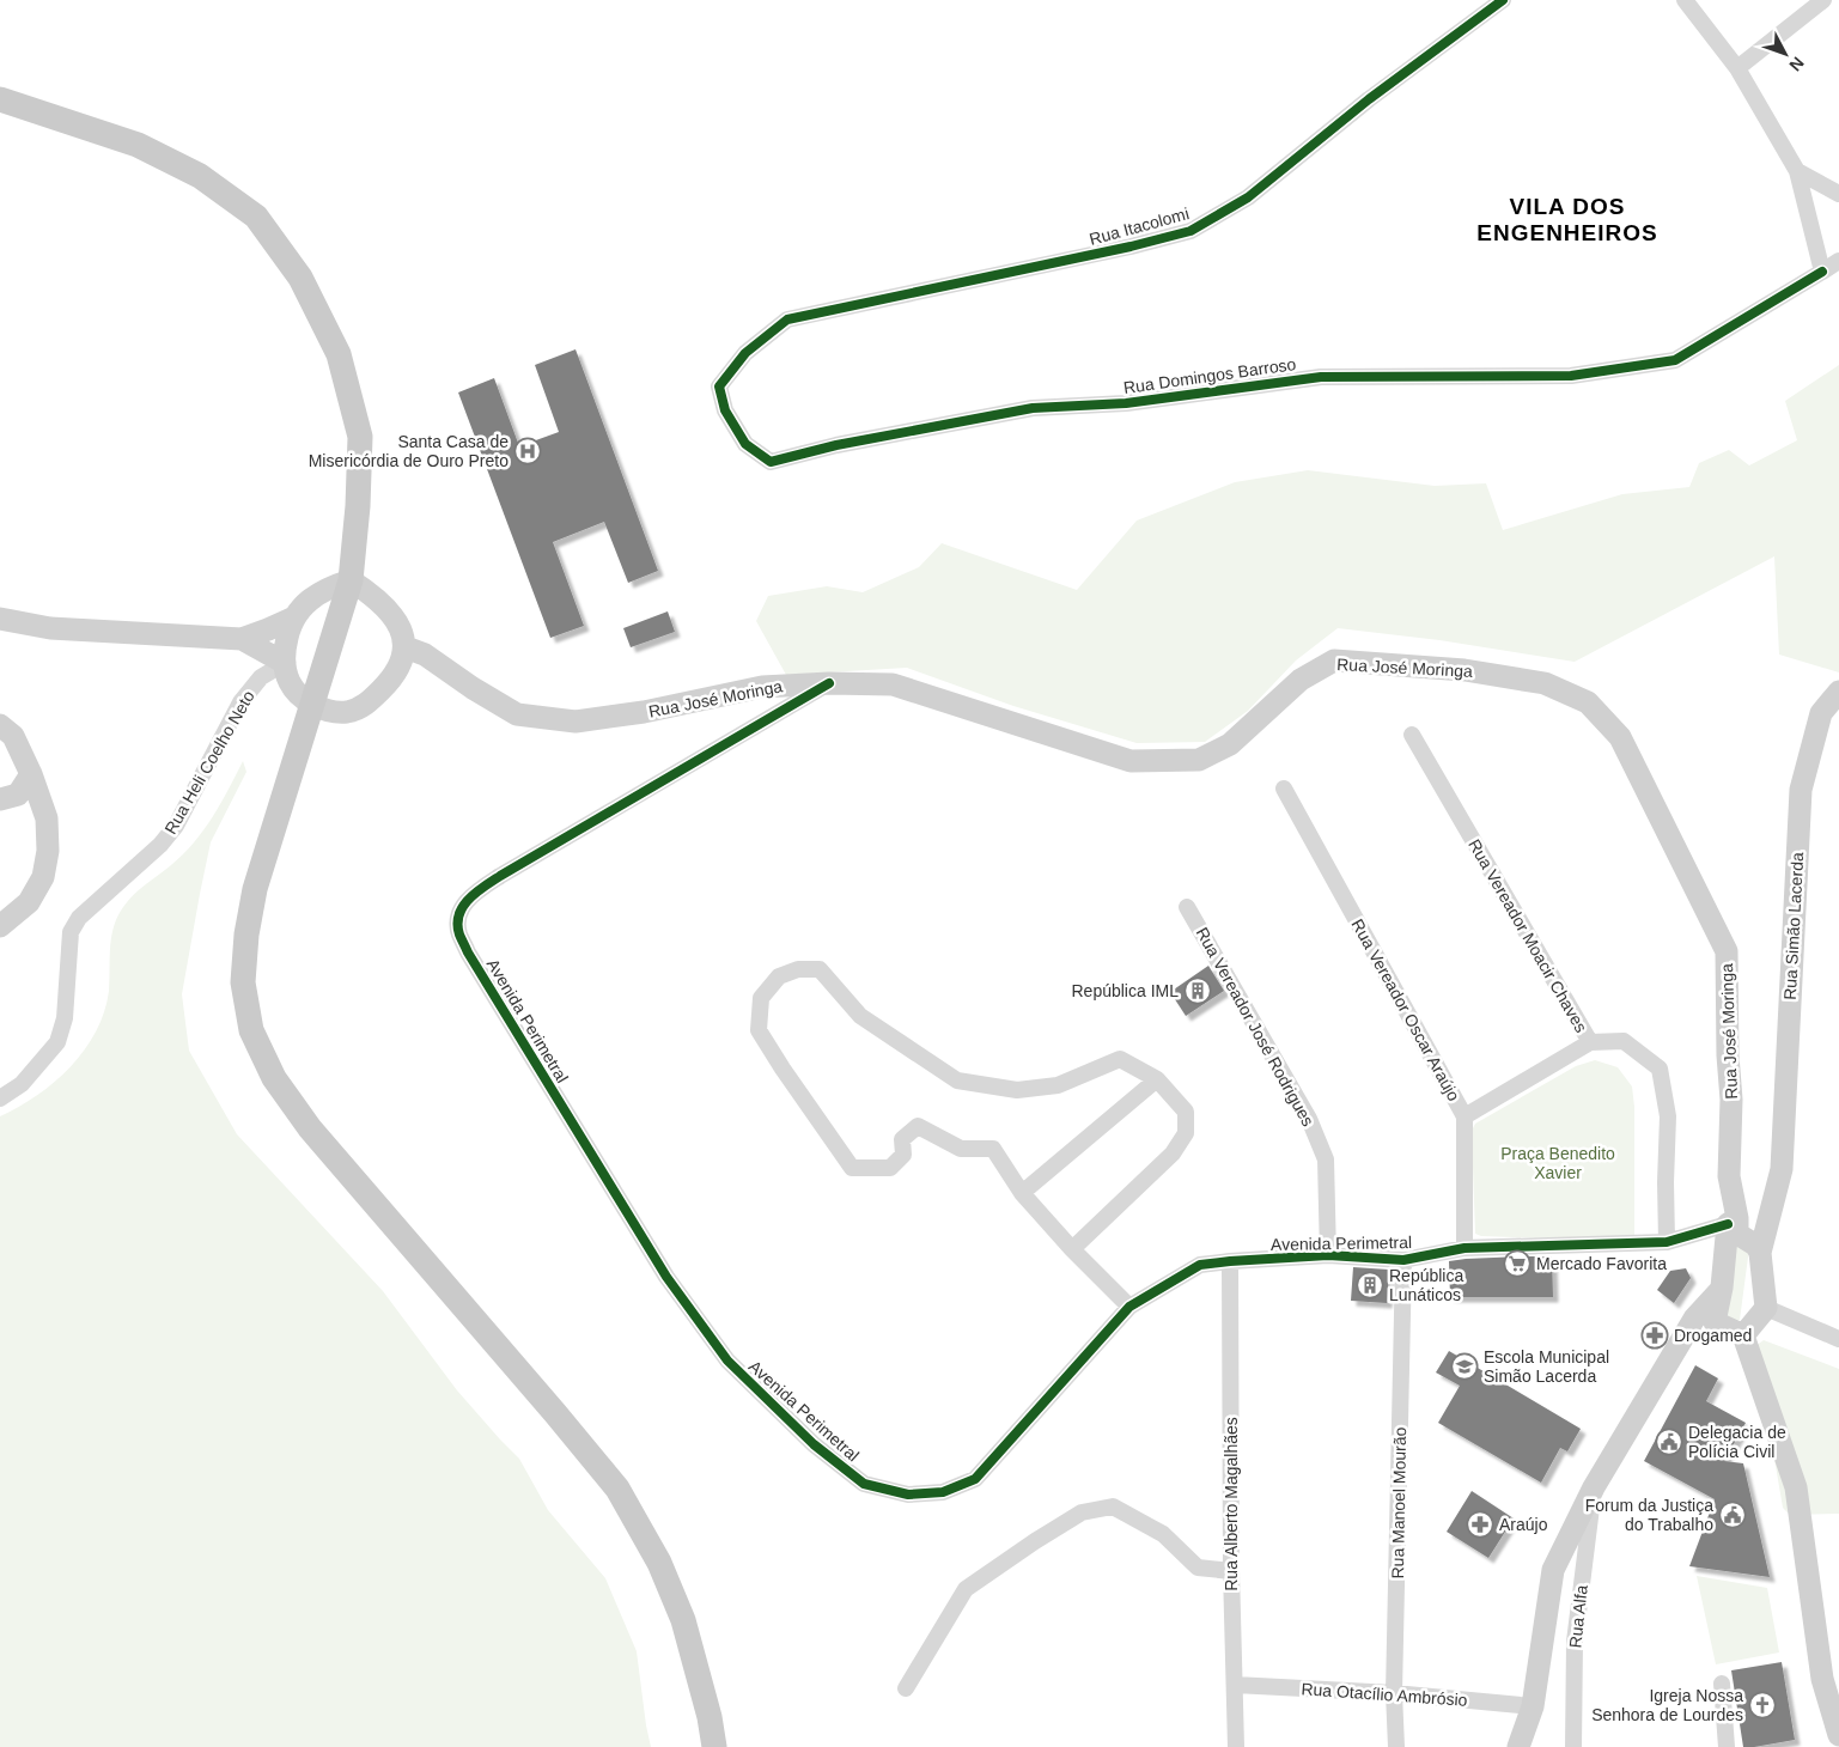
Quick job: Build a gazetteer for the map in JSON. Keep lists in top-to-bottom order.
{
  "streets": {
    "street": [
      "Rua Itacolomi",
      "Rua Domingos Barroso",
      "Rua José Moringa",
      "Rua Heli Coelho Neto",
      "Rua Simão Lacerda",
      "Rua Vereador Moacir Chaves",
      "Rua Vereador Oscar Araújo",
      "Avenida Perimetral",
      "Rua Vereador José Rodrigues",
      "Rua Manoel Mourão",
      "Rua Alberto Magalhães",
      "Rua Alfa",
      "Rua Otacílio Ambrósio"
    ]
  },
  "crossings": [
    ["Rua Itacolomi", "Rua Domingos Barroso"],
    ["Rua José Moringa", "Avenida Perimetral"],
    ["Rua Vereador Moacir Chaves", "Avenida Perimetral"],
    ["Rua Vereador Oscar Araújo", "Avenida Perimetral"],
    ["Avenida Perimetral", "Rua Vereador José Rodrigues"],
    ["Avenida Perimetral", "Rua Manoel Mourão"],
    ["Avenida Perimetral", "Rua Alberto Magalhães"],
    ["Rua Manoel Mourão", "Rua Otacílio Ambrósio"],
    ["Rua Alberto Magalhães", "Rua Otacílio Ambrósio"]
  ],
  "districts": ["VILA DOS ENGENHEIROS"],
  "parks": ["Praça Benedito Xavier"],
  "places": {
    "hospital": ["Santa Casa de Misericórdia de Ouro Preto"],
    "building": ["República IML", "República Lunáticos"],
    "supermarket": ["Mercado Favorita"],
    "pharmacy": ["Drogamed", "Araújo"],
    "school or university": ["Escola Municipal Simão Lacerda"],
    "public building": ["Delegacia de Polícia Civil", "Forum da Justiça do Trabalho"],
    "church": ["Igreja Nossa Senhora de Lourdes"]
  },
  "north": "bottom right"
}
